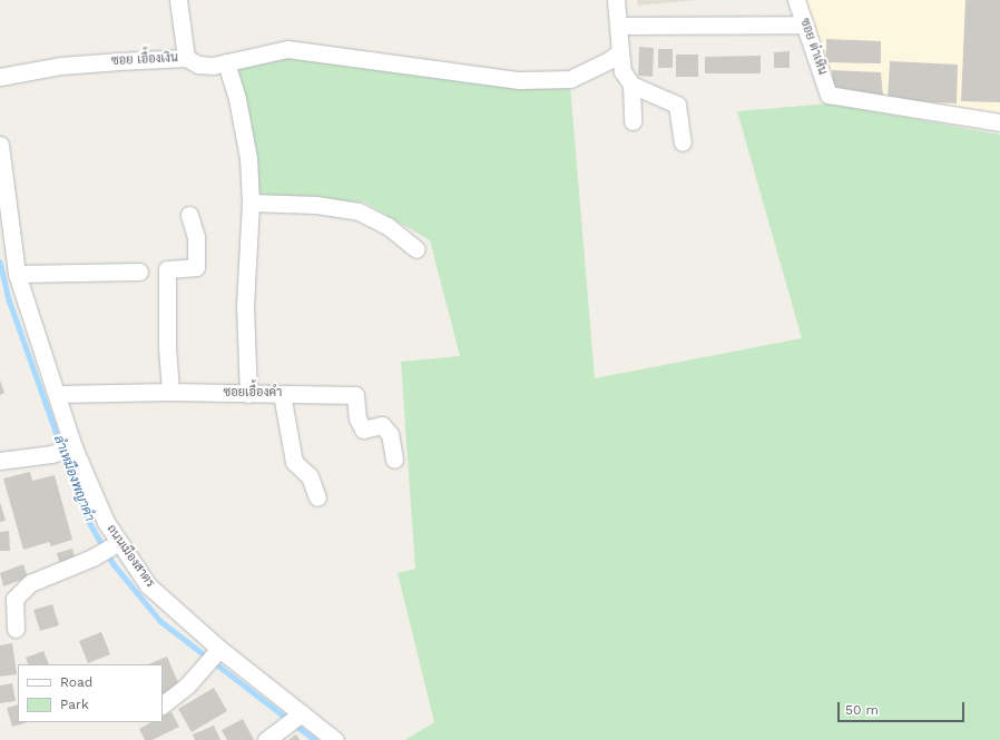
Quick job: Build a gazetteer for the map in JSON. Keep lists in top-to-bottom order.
{
  "streets": {
    "street": [
      "ซอย ต๋าเหิน",
      "ซอย เอื้องเงิน",
      "ซอยเอื้องคำ",
      "ถนนเมืองสาตร"
    ]
  },
  "crossings": [
    ["ซอยเอื้องคำ", "ถนนเมืองสาตร"]
  ],
  "water": ["ลำเหมืองพญาคำ"],
  "legend": ["Road", "Park"],
  "scale_bar": "50 m"
}
